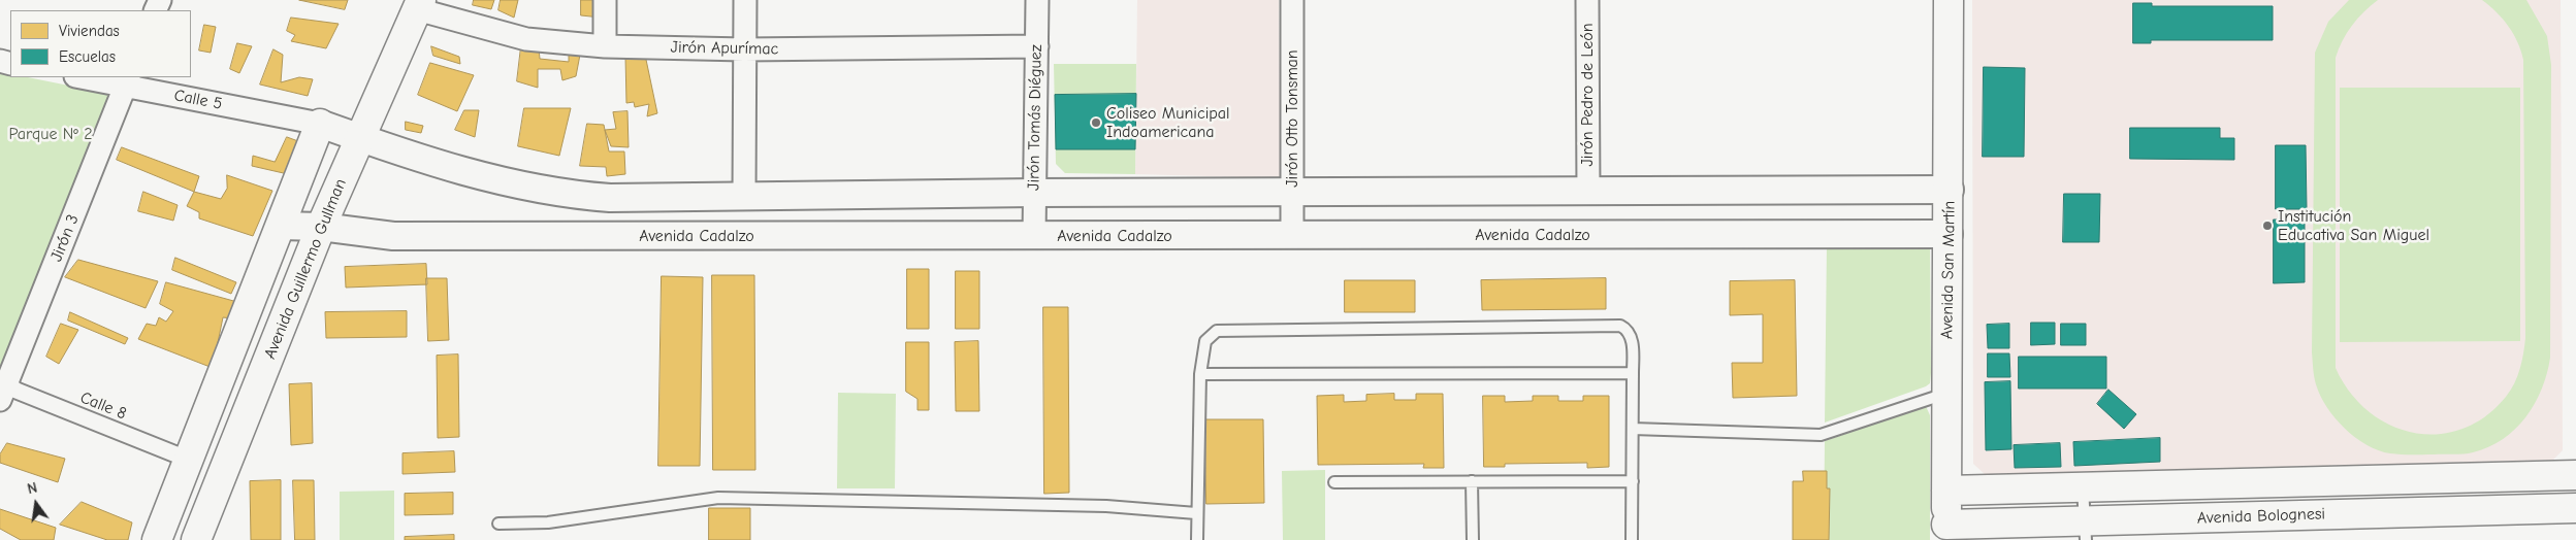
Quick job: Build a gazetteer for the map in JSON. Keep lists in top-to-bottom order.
{
  "streets": {
    "main road": ["Avenida Guillermo Gullman", "Avenida San Martín", "Avenida Bolognesi"],
    "street": [
      "Jirón Apurímac",
      "Jirón Pedro de León",
      "Calle 5",
      "Jirón Tomás Diéguez",
      "Jirón Otto Tonsman",
      "Avenida Cadalzo",
      "Jirón 3",
      "Calle 8"
    ]
  },
  "crossings": [
    ["Jirón Apurímac", "Jirón Tomás Diéguez"],
    ["Jirón Apurímac", "Avenida Guillermo Gullman"],
    ["Calle 5", "Jirón 3"],
    ["Jirón Tomás Diéguez", "Avenida Cadalzo"],
    ["Jirón Otto Tonsman", "Avenida Cadalzo"],
    ["Avenida Cadalzo", "Avenida Guillermo Gullman"],
    ["Avenida Cadalzo", "Avenida San Martín"],
    ["Jirón 3", "Calle 8"],
    ["Avenida San Martín", "Avenida Bolognesi"]
  ],
  "parks": ["Parque Nº 2"],
  "places": ["Coliseo Municipal Indoamericana", "Institución Educativa San Miguel"],
  "legend": ["Viviendas", "Escuelas"],
  "north": "top"
}
